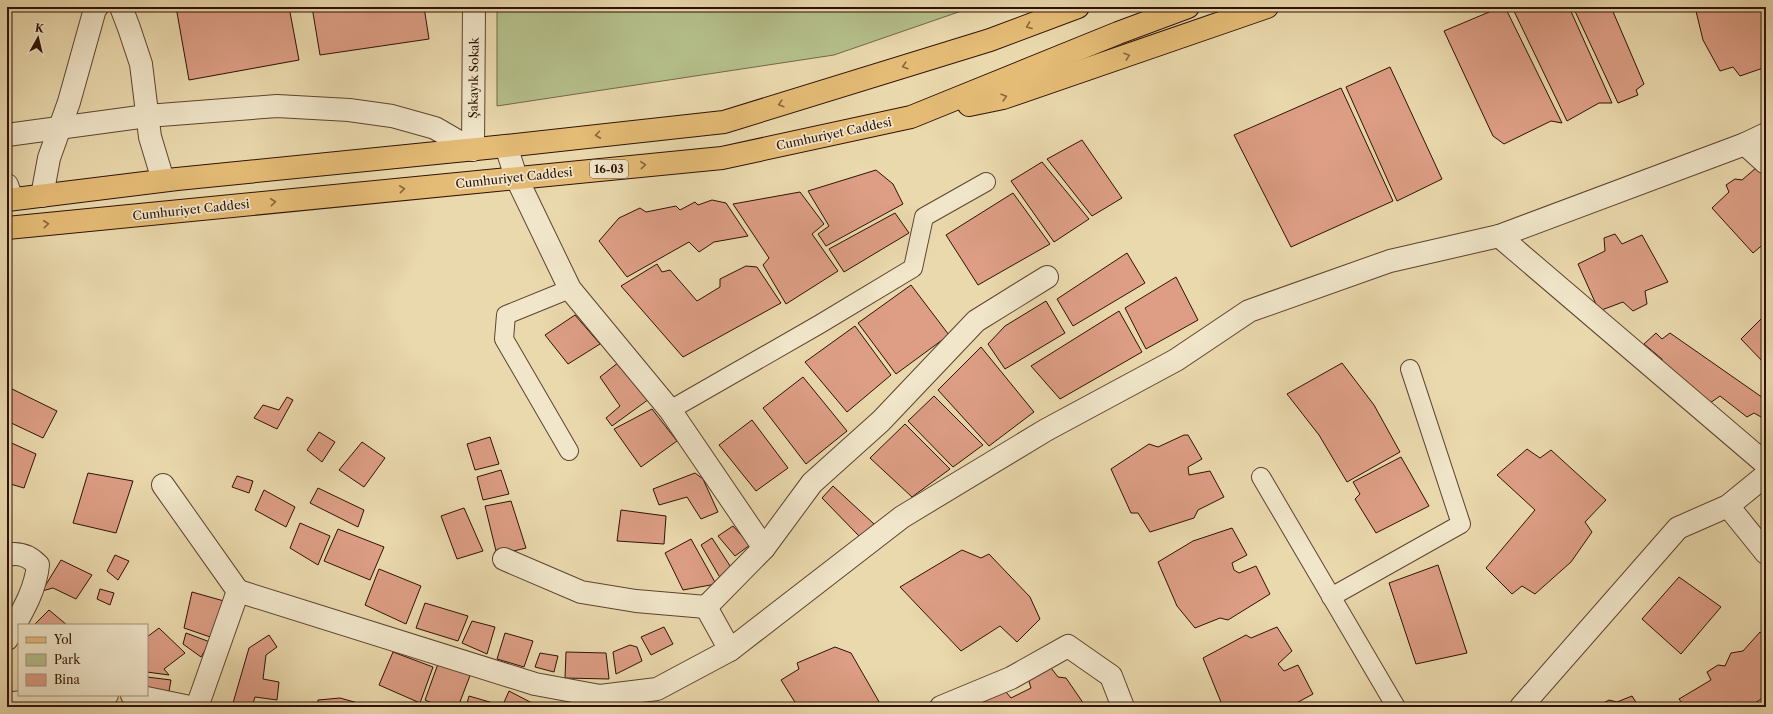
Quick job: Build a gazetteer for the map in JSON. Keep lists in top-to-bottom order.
{
  "streets": {
    "main road": ["Cumhuriyet Caddesi", "16-03"],
    "street": ["Şakayık Sokak"]
  },
  "legend": ["Yol", "Park", "Bina"],
  "north": "top"
}
